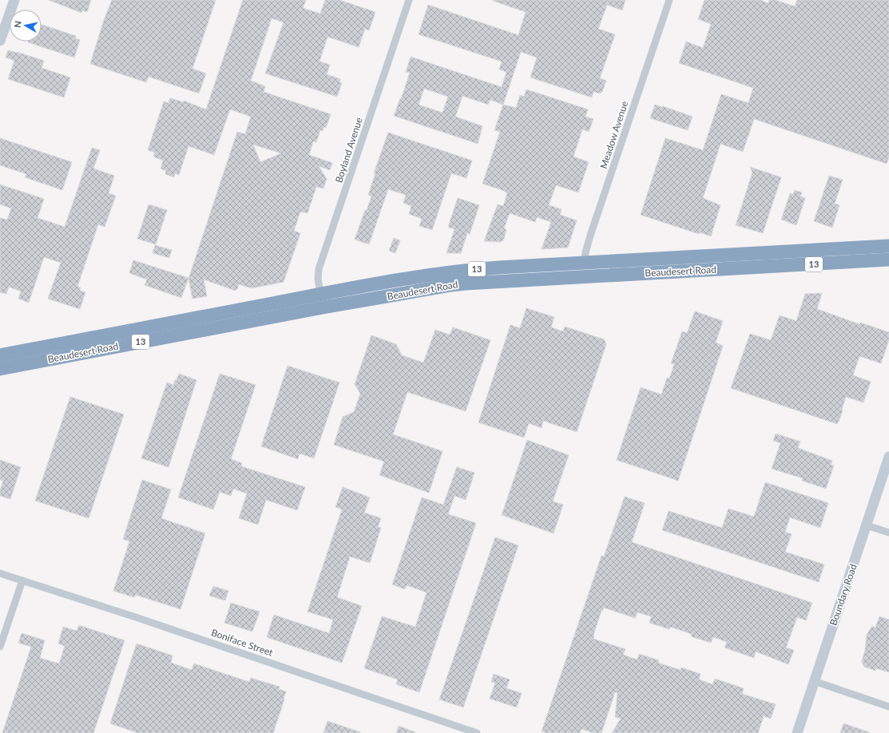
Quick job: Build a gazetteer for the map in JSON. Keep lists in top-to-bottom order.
{
  "streets": {
    "highway": ["13", "Beaudesert Road"],
    "main road": ["Boundary Road"],
    "street": ["Meadow Avenue", "Boyland Avenue", "Boniface Street"]
  },
  "crossings": [
    ["Meadow Avenue", "Beaudesert Road"],
    ["Boyland Avenue", "Beaudesert Road"]
  ],
  "north": "left"
}
